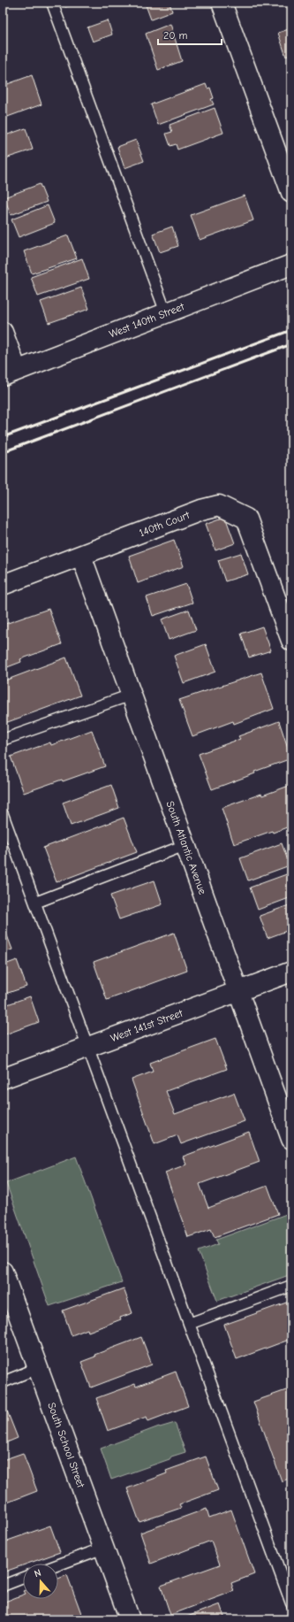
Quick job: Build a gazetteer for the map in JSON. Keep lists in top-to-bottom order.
{
  "streets": {
    "street": [
      "West 140th Street",
      "140th Court",
      "South Atlantic Avenue",
      "West 141st Street",
      "South School Street"
    ]
  },
  "crossings": [
    ["140th Court", "South Atlantic Avenue"],
    ["South Atlantic Avenue", "West 141st Street"]
  ],
  "scale_bar": "20 m",
  "north": "top"
}
